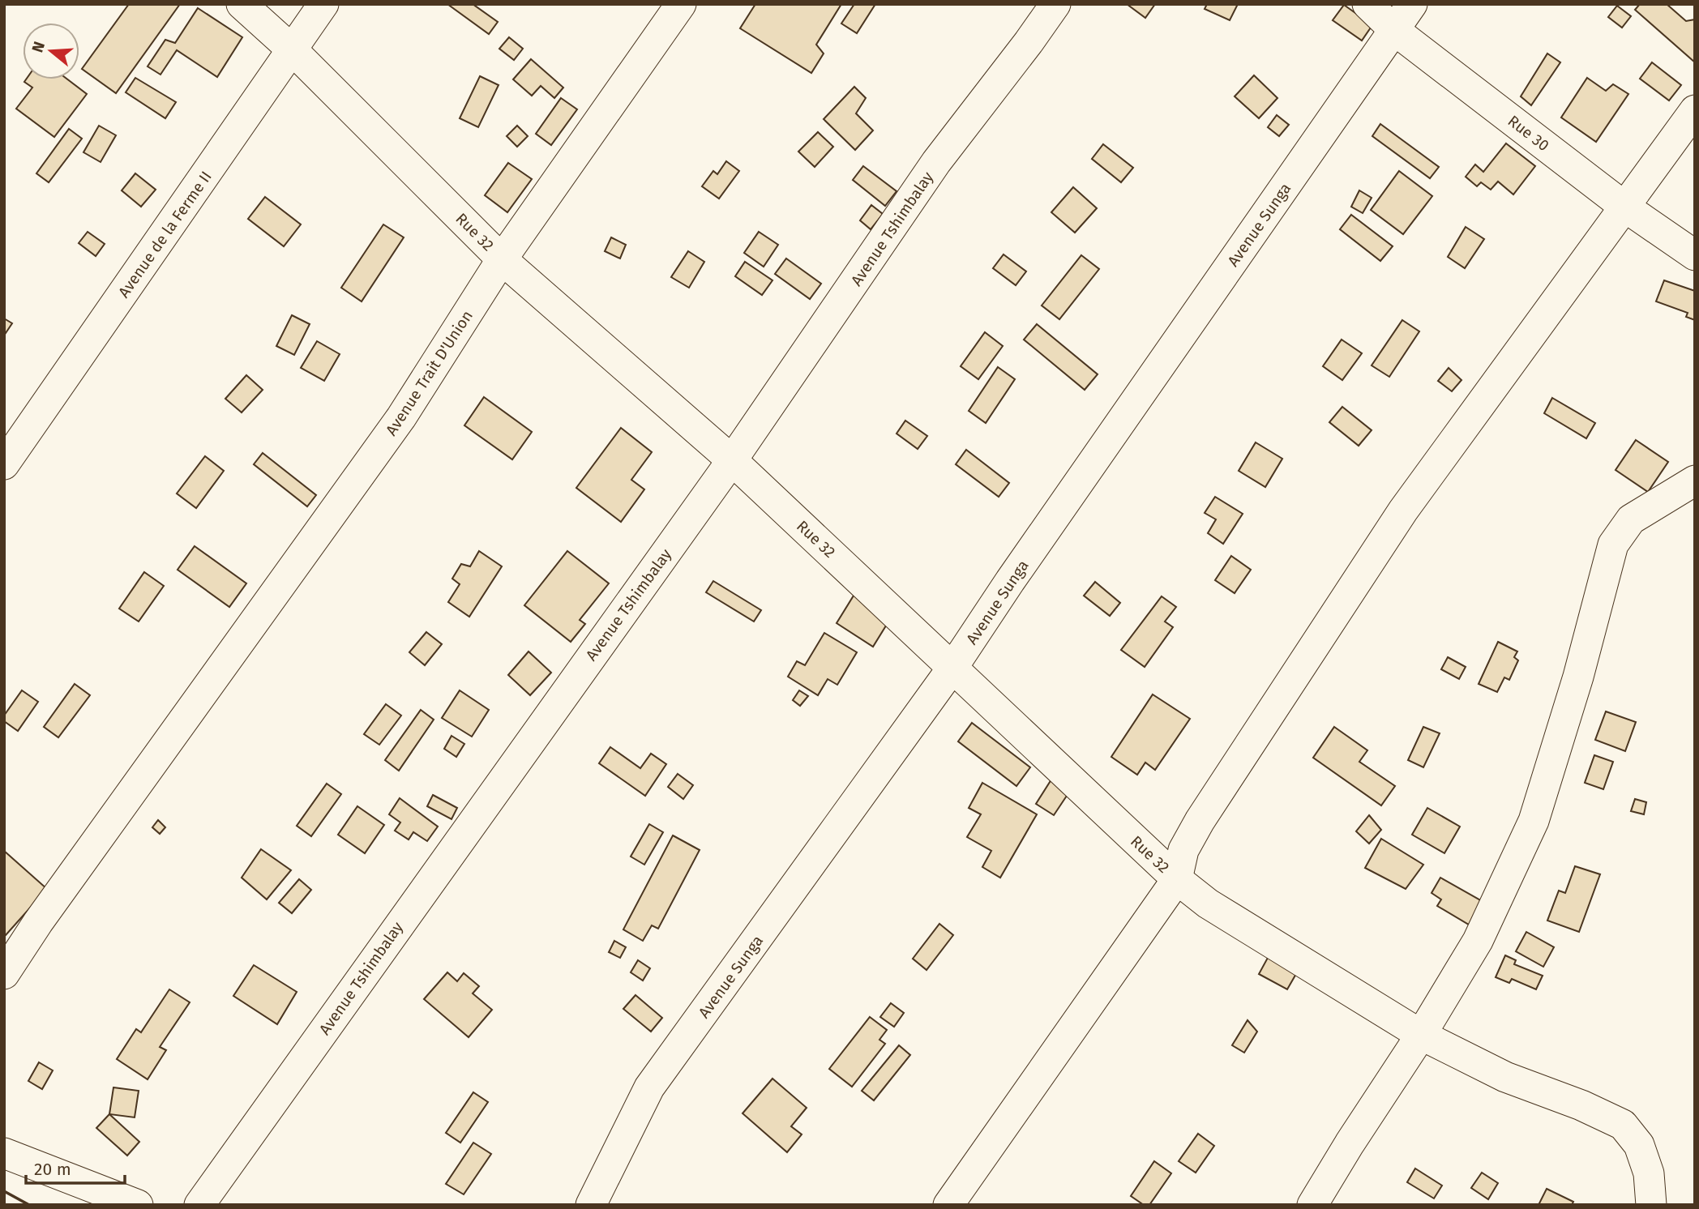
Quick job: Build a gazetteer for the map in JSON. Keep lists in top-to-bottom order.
{
  "streets": {
    "street": [
      "Rue 30",
      "Avenue Sunga",
      "Avenue Tshimbalay",
      "Rue 32",
      "Avenue de la Ferme II",
      "Avenue Trait D'Union"
    ]
  },
  "crossings": [
    ["Rue 30", "Avenue Sunga"],
    ["Avenue Sunga", "Rue 32"],
    ["Avenue Tshimbalay", "Rue 32"],
    ["Rue 32", "Avenue de la Ferme II"],
    ["Rue 32", "Avenue Trait D'Union"]
  ],
  "scale_bar": "20 m",
  "north": "left"
}
